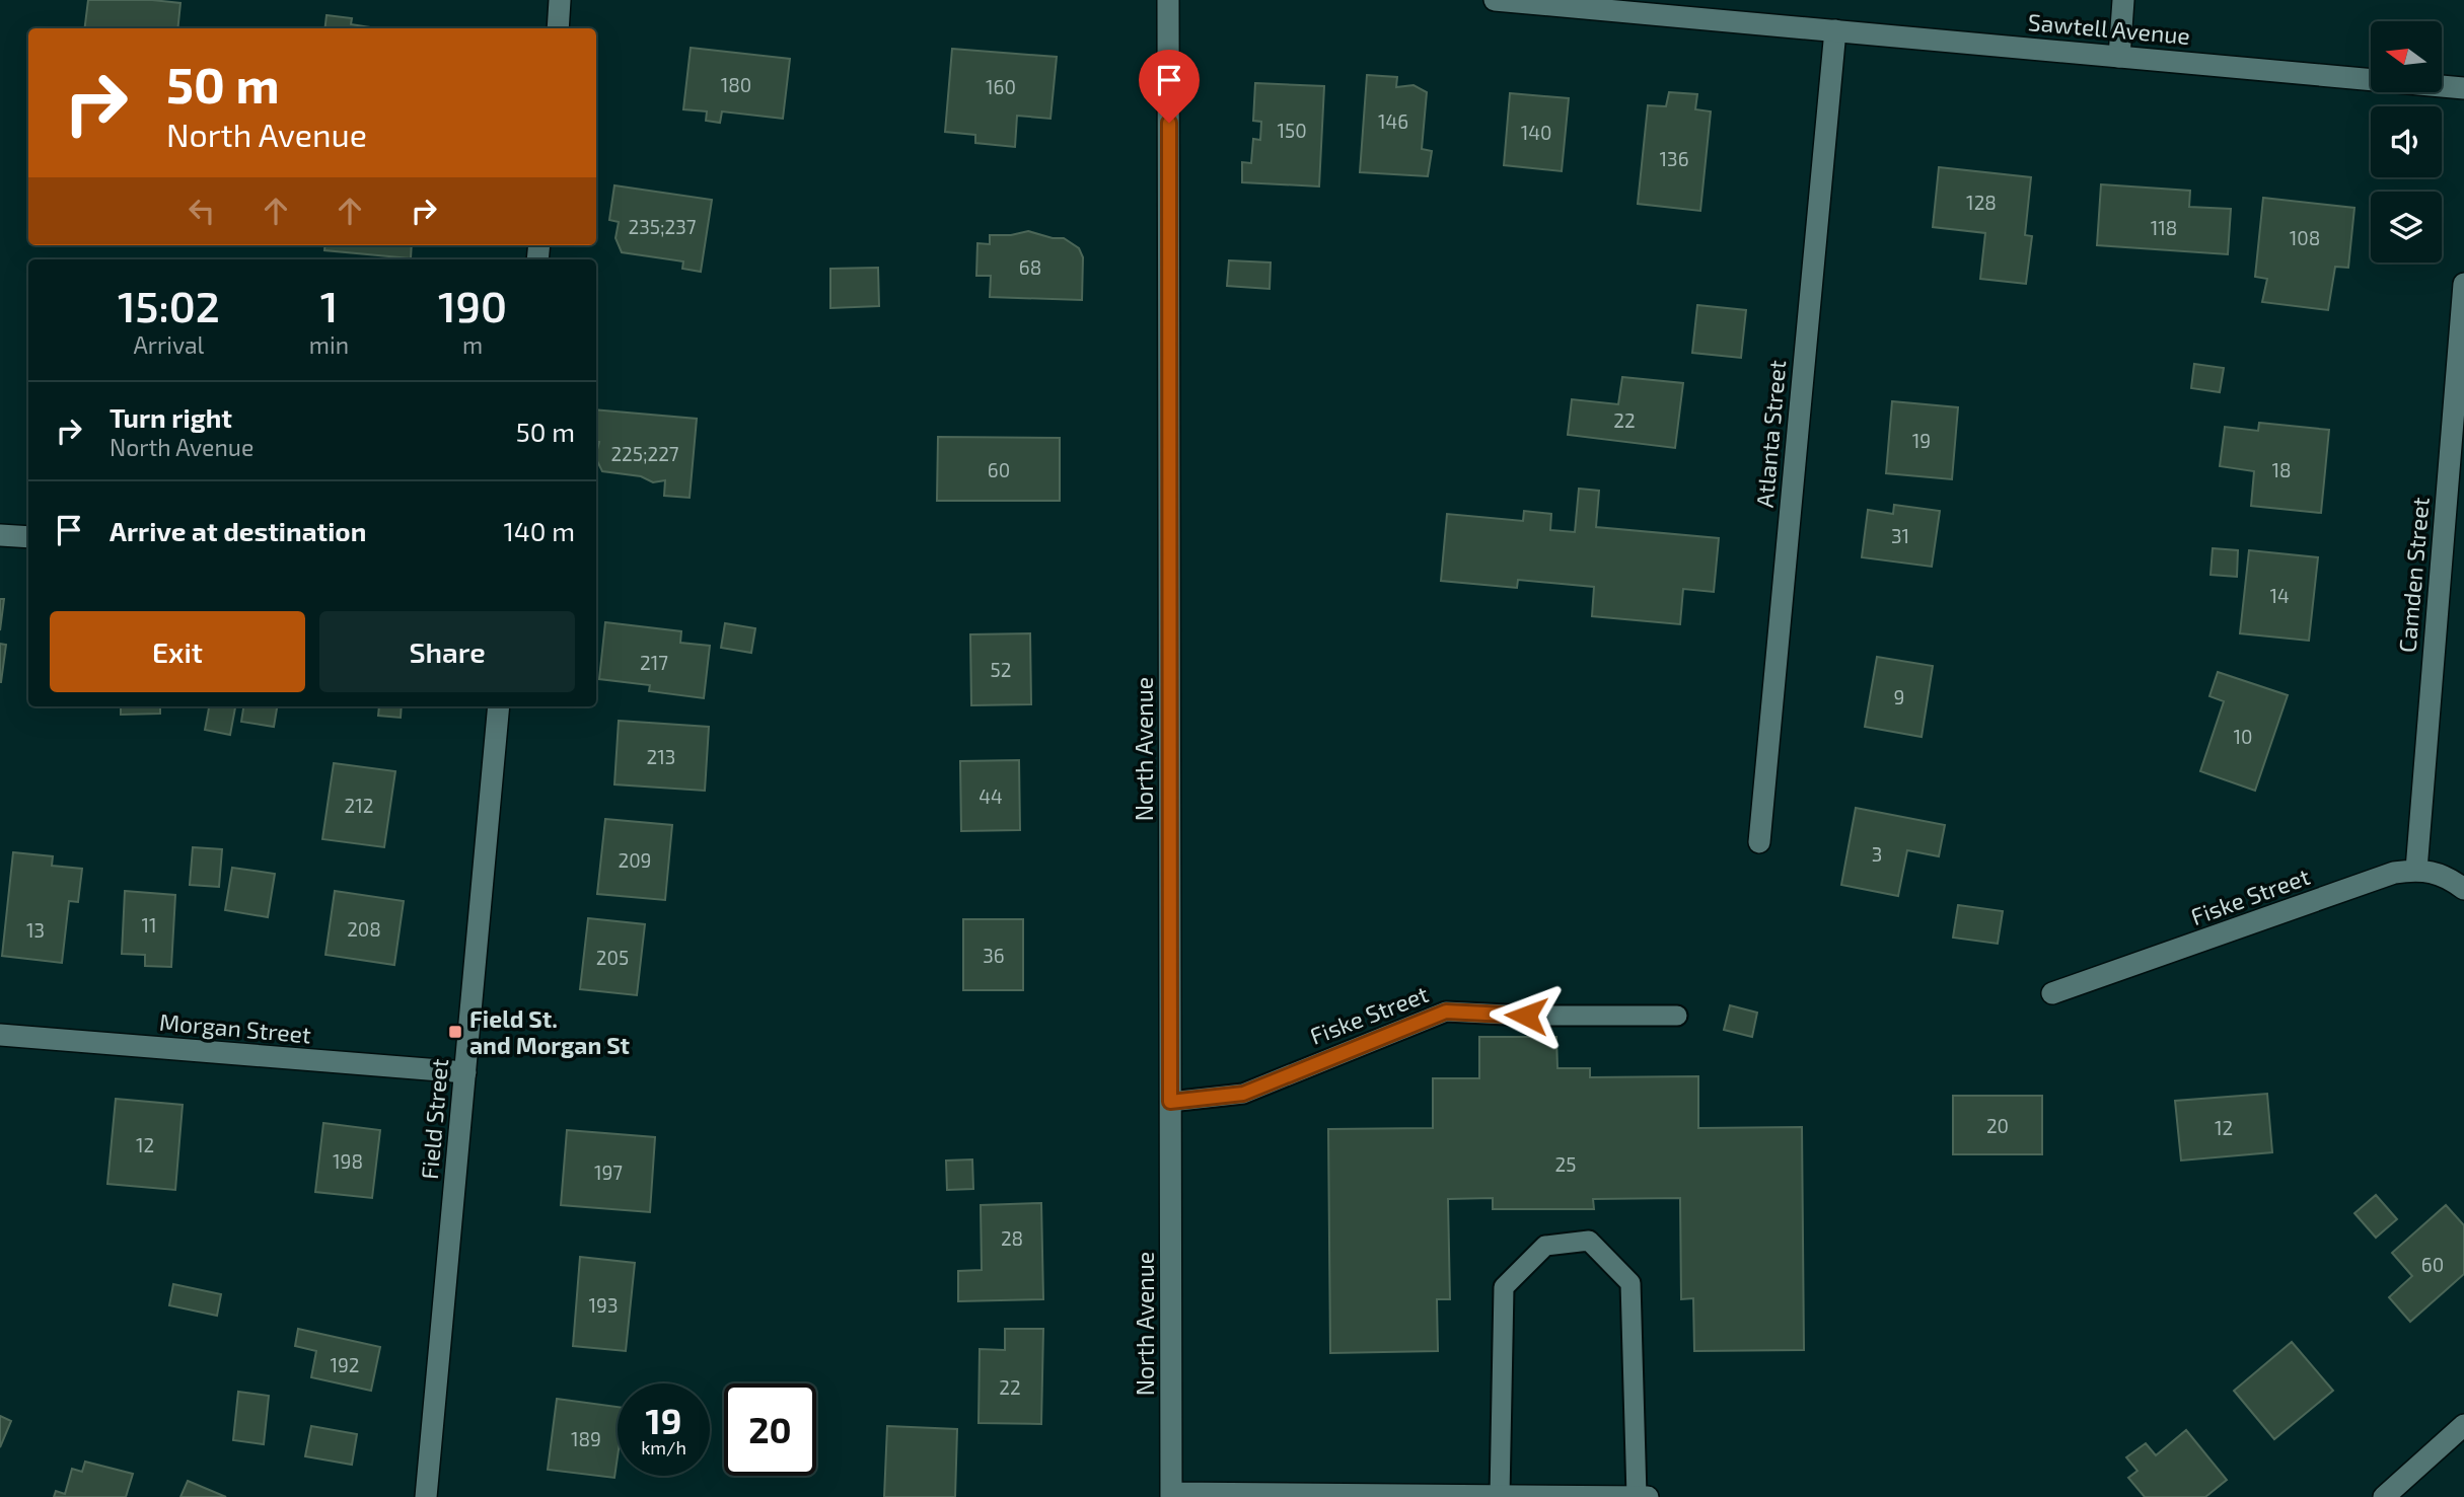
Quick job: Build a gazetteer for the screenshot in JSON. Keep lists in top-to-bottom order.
{
  "streets": {
    "street": [
      "Sawtell Avenue",
      "Atlanta Street",
      "Camden Street",
      "North Avenue",
      "Fiske Street",
      "Morgan Street",
      "Field Street"
    ]
  },
  "crossings": [
    ["Sawtell Avenue", "Atlanta Street"],
    ["Camden Street", "Fiske Street"],
    ["North Avenue", "Fiske Street"],
    ["Morgan Street", "Field Street"]
  ],
  "places": {
    "transit": ["Field St. and Morgan St"]
  },
  "house_numbers": [
    "180",
    "160",
    "146",
    "150",
    "140",
    "136",
    "128",
    "235;237",
    "118",
    "108",
    "68",
    "22",
    "19",
    "225;227",
    "60",
    "18",
    "31",
    "14",
    "217",
    "52",
    "9",
    "10",
    "213",
    "44",
    "212",
    "3",
    "209",
    "11",
    "208",
    "13",
    "36",
    "205",
    "20",
    "12",
    "12",
    "198",
    "25",
    "197",
    "28",
    "60",
    "193",
    "192",
    "22",
    "189"
  ],
  "north": "left",
  "page": {
    "turn": ["50 m", "North Avenue"],
    "eta": [
      "15:02",
      "Arrival",
      "1",
      "min",
      "190",
      "m"
    ],
    "list": [
      {
        "name": "Turn right",
        "note": "North Avenue",
        "value": "50 m"
      },
      {
        "name": "Arrive at destination",
        "value": "140 m"
      }
    ],
    "buttons": ["Exit", "Share"],
    "speed": "19 km/h",
    "limit": "20"
  }
}
